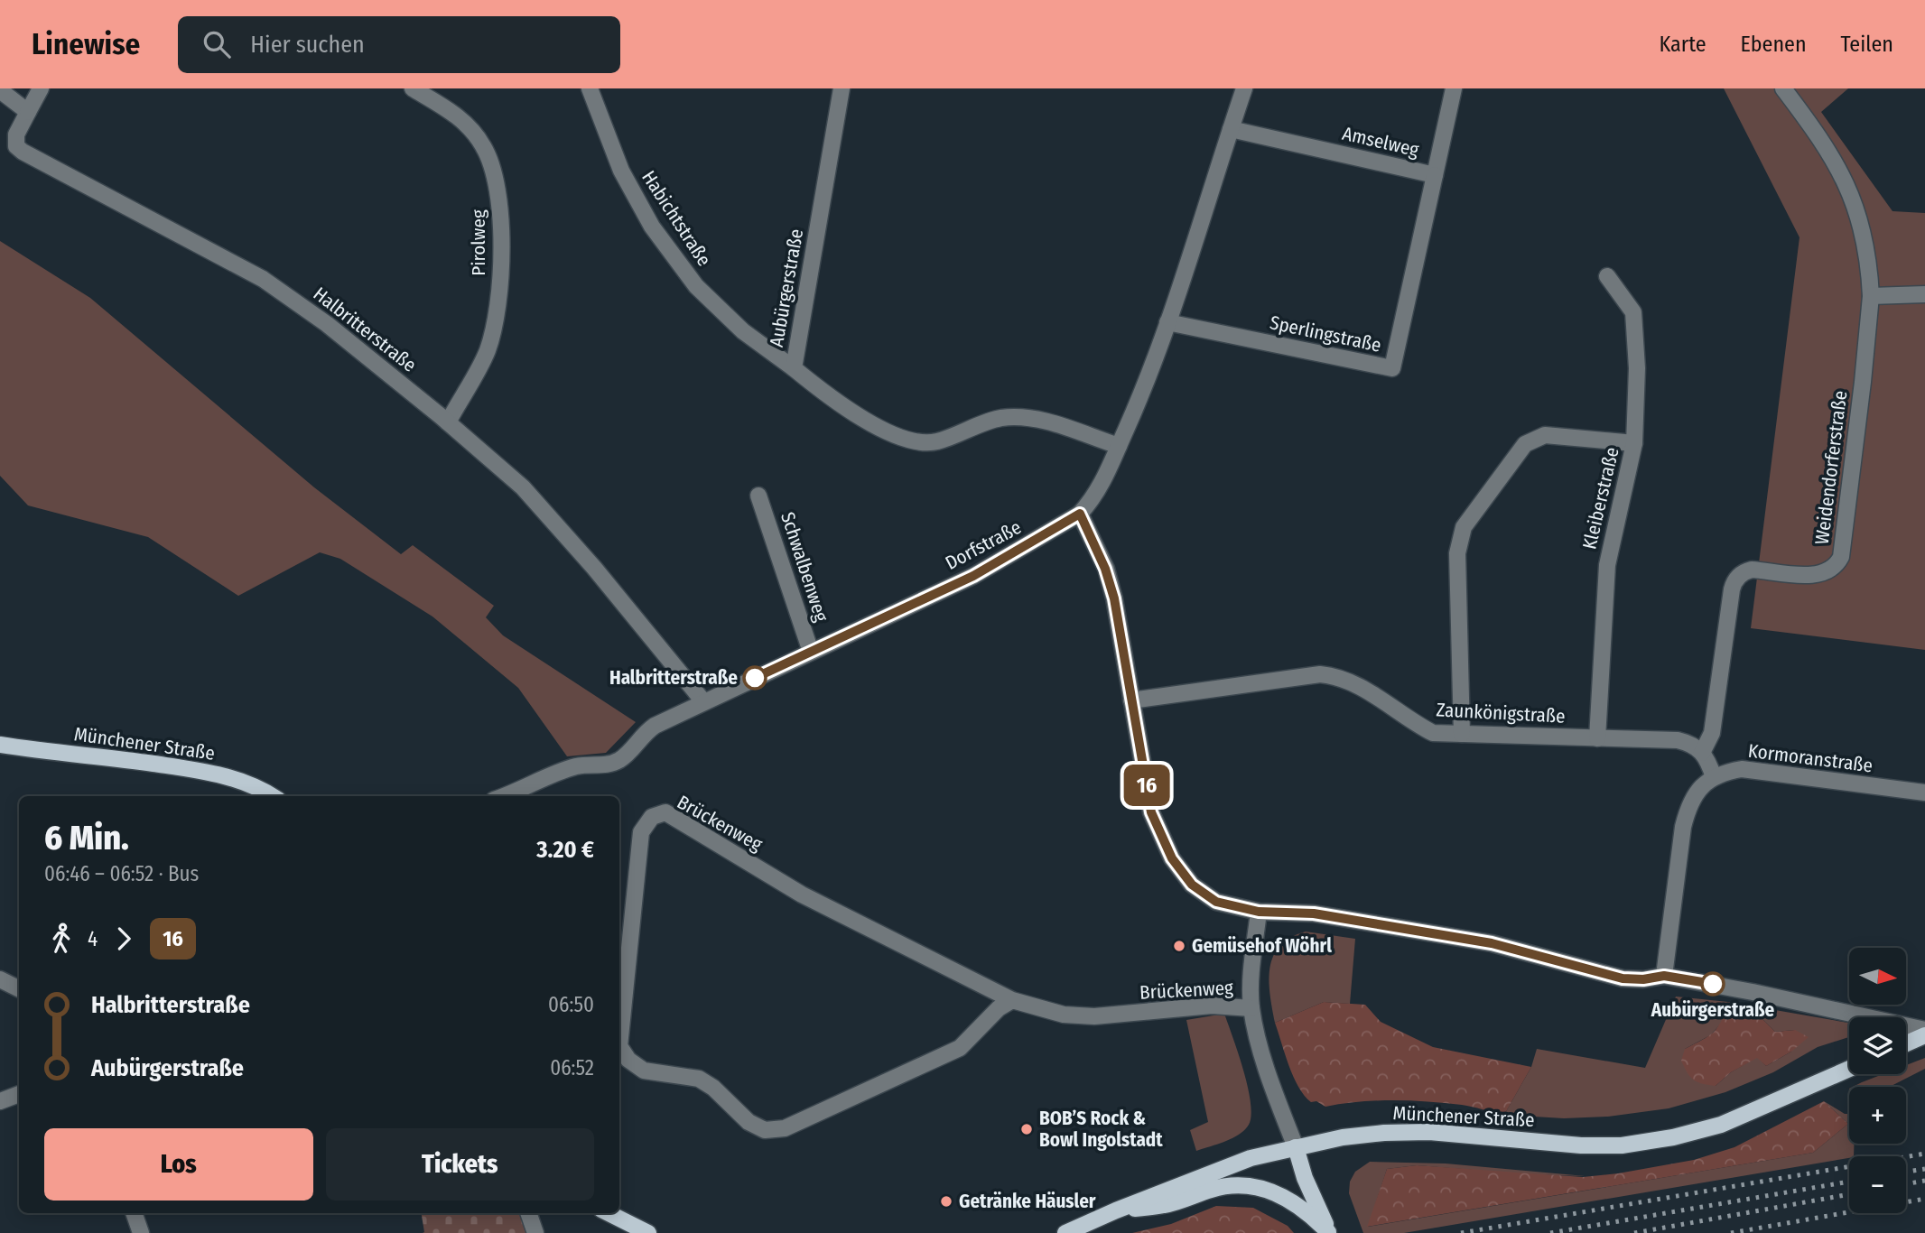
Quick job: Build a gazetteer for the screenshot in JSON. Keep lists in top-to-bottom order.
{
  "streets": {
    "main road": ["Münchener Straße"],
    "street": [
      "Amselweg",
      "Habichtstraße",
      "Pirolweg",
      "Aubürgerstraße",
      "Halbritterstraße",
      "Sperlingstraße",
      "Weidendorferstraße",
      "Kleiberstraße",
      "Dorfstraße",
      "Schwalbenweg",
      "Zaunkönigstraße",
      "Kormoranstraße",
      "Brückenweg"
    ]
  },
  "crossings": [
    ["Amselweg", "Sperlingstraße"],
    ["Amselweg", "Dorfstraße"],
    ["Habichtstraße", "Aubürgerstraße"],
    ["Pirolweg", "Halbritterstraße"],
    ["Aubürgerstraße", "Dorfstraße"],
    ["Halbritterstraße", "Dorfstraße"],
    ["Sperlingstraße", "Dorfstraße"],
    ["Weidendorferstraße", "Zaunkönigstraße"],
    ["Kleiberstraße", "Zaunkönigstraße"],
    ["Dorfstraße", "Schwalbenweg"]
  ],
  "places": [
    "Halbritterstraße",
    "Gemüsehof Wöhrl",
    "Aubürgerstraße",
    "BOB’S Rock & Bowl Ingolstadt",
    "Getränke Häusler"
  ],
  "lines": ["bus line 16"],
  "north": "right",
  "page": {
    "header": "Linewise",
    "search": "Hier suchen",
    "nav": ["Karte", "Ebenen", "Teilen"],
    "on_map": "16",
    "heading": ["6 Min.", "06:46 – 06:52 · Bus", "3.20 €"],
    "legs": ["4", "16"],
    "map_buttons": ["+", "−"],
    "list": [
      {
        "name": "Halbritterstraße",
        "value": "06:50"
      },
      {
        "name": "Aubürgerstraße",
        "value": "06:52"
      }
    ],
    "buttons": ["Los", "Tickets"]
  }
}
